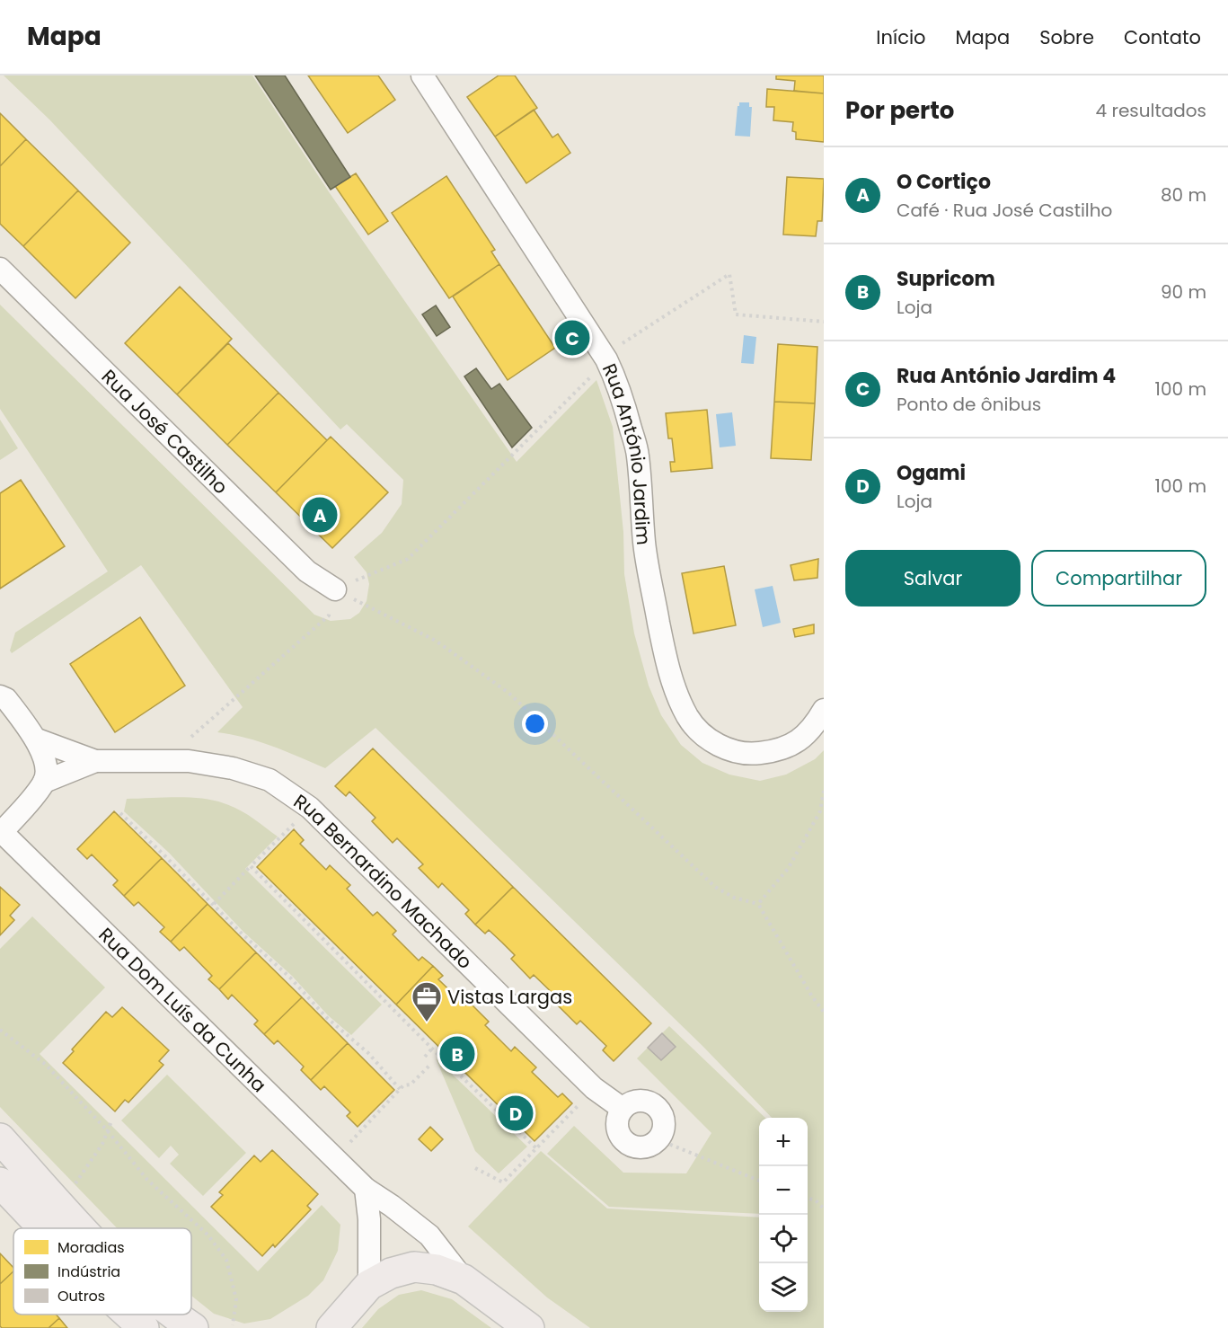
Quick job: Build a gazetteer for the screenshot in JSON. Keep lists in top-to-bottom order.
{
  "streets": {
    "street": [
      "Rua José Castilho",
      "Rua António Jardim",
      "Rua Bernardino Machado",
      "Rua Dom Luís da Cunha"
    ]
  },
  "places": {
    "office": ["Vistas Largas"]
  },
  "legend": ["Moradias", "Indústria", "Outros"],
  "page": {
    "header": "Mapa",
    "nav": [
      "Início",
      "Mapa",
      "Sobre",
      "Contato"
    ],
    "heading": ["Por perto", "4 resultados"],
    "list": [
      {
        "mark": "A",
        "name": "O Cortiço",
        "note": "Café · Rua José Castilho",
        "value": "80 m"
      },
      {
        "mark": "B",
        "name": "Supricom",
        "note": "Loja",
        "value": "90 m"
      },
      {
        "mark": "C",
        "name": "Rua António Jardim 4",
        "note": "Ponto de ônibus",
        "value": "100 m"
      },
      {
        "mark": "D",
        "name": "Ogami",
        "note": "Loja",
        "value": "100 m"
      }
    ],
    "pins": [
      "C",
      "A",
      "B",
      "D"
    ],
    "buttons": ["Salvar", "Compartilhar"],
    "map_buttons": ["+", "−"]
  }
}
